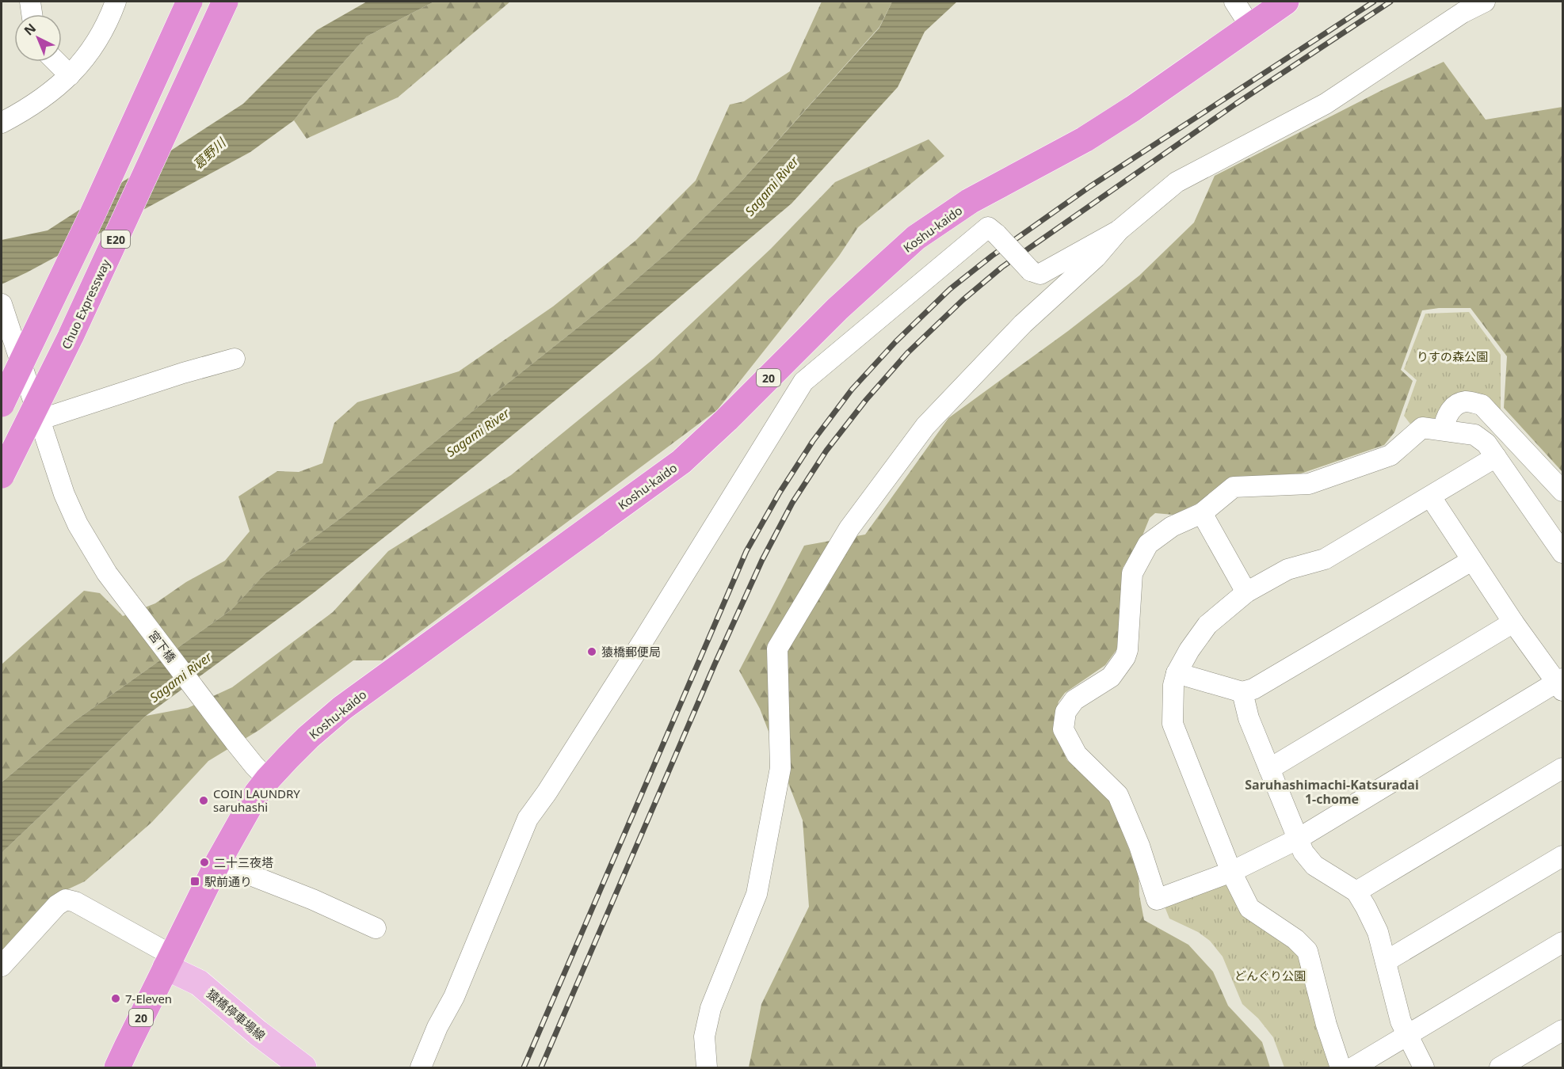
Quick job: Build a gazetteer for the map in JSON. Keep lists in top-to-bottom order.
{
  "streets": {
    "highway": [
      "Koshu-kaido",
      "E20",
      "Chuo Expressway",
      "20"
    ],
    "main road": ["猿橋停車場線"],
    "street": ["宮下橋"]
  },
  "crossings": [
    ["Koshu-kaido", "宮下橋"],
    ["Koshu-kaido", "猿橋停車場線"]
  ],
  "districts": ["Saruhashimachi-Katsuradai 1-chome"],
  "water": ["葛野川", "Sagami River"],
  "parks": ["りすの森公園", "どんぐり公園"],
  "places": {
    "other": [
      "猿橋郵便局",
      "COIN LAUNDRY saruhashi",
      "二十三夜塔",
      "7-Eleven"
    ],
    "transit": ["駅前通り"]
  },
  "north": "top left"
}
